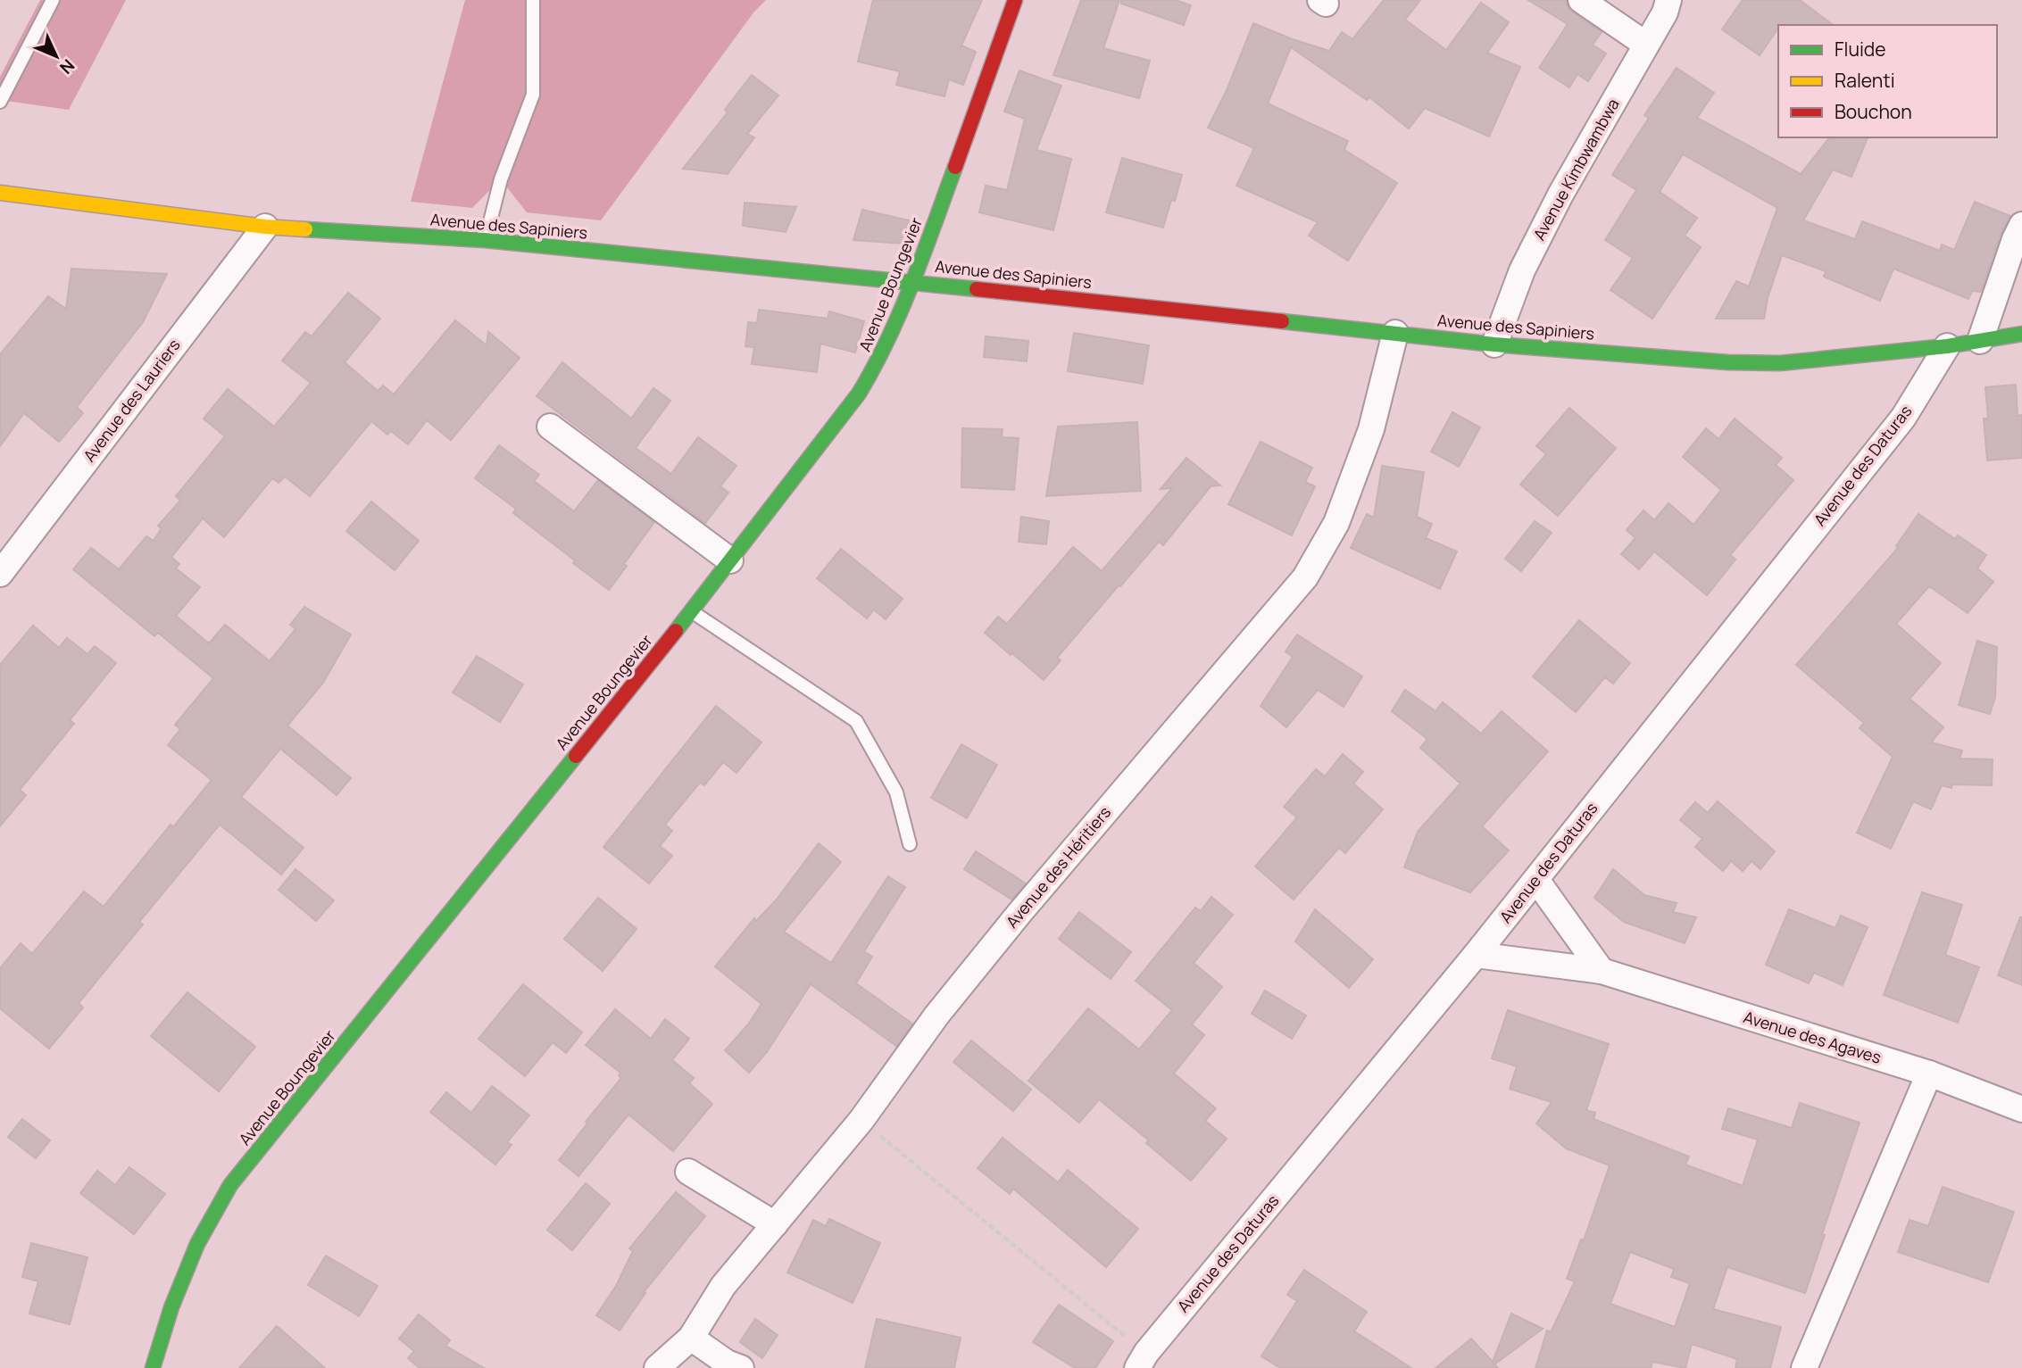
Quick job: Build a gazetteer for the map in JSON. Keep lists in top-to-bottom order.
{
  "streets": {
    "street": [
      "Avenue Kimbwambwa",
      "Avenue des Sapiniers",
      "Avenue Boungevier",
      "Avenue des Lauriers",
      "Avenue des Daturas",
      "Avenue des Héritiers",
      "Avenue des Agaves"
    ]
  },
  "crossings": [
    ["Avenue Kimbwambwa", "Avenue des Sapiniers"],
    ["Avenue des Sapiniers", "Avenue Boungevier"],
    ["Avenue des Sapiniers", "Avenue des Lauriers"],
    ["Avenue des Sapiniers", "Avenue des Daturas"],
    ["Avenue des Sapiniers", "Avenue des Héritiers"],
    ["Avenue des Daturas", "Avenue des Agaves"]
  ],
  "legend": ["Fluide", "Ralenti", "Bouchon"],
  "north": "bottom right"
}
